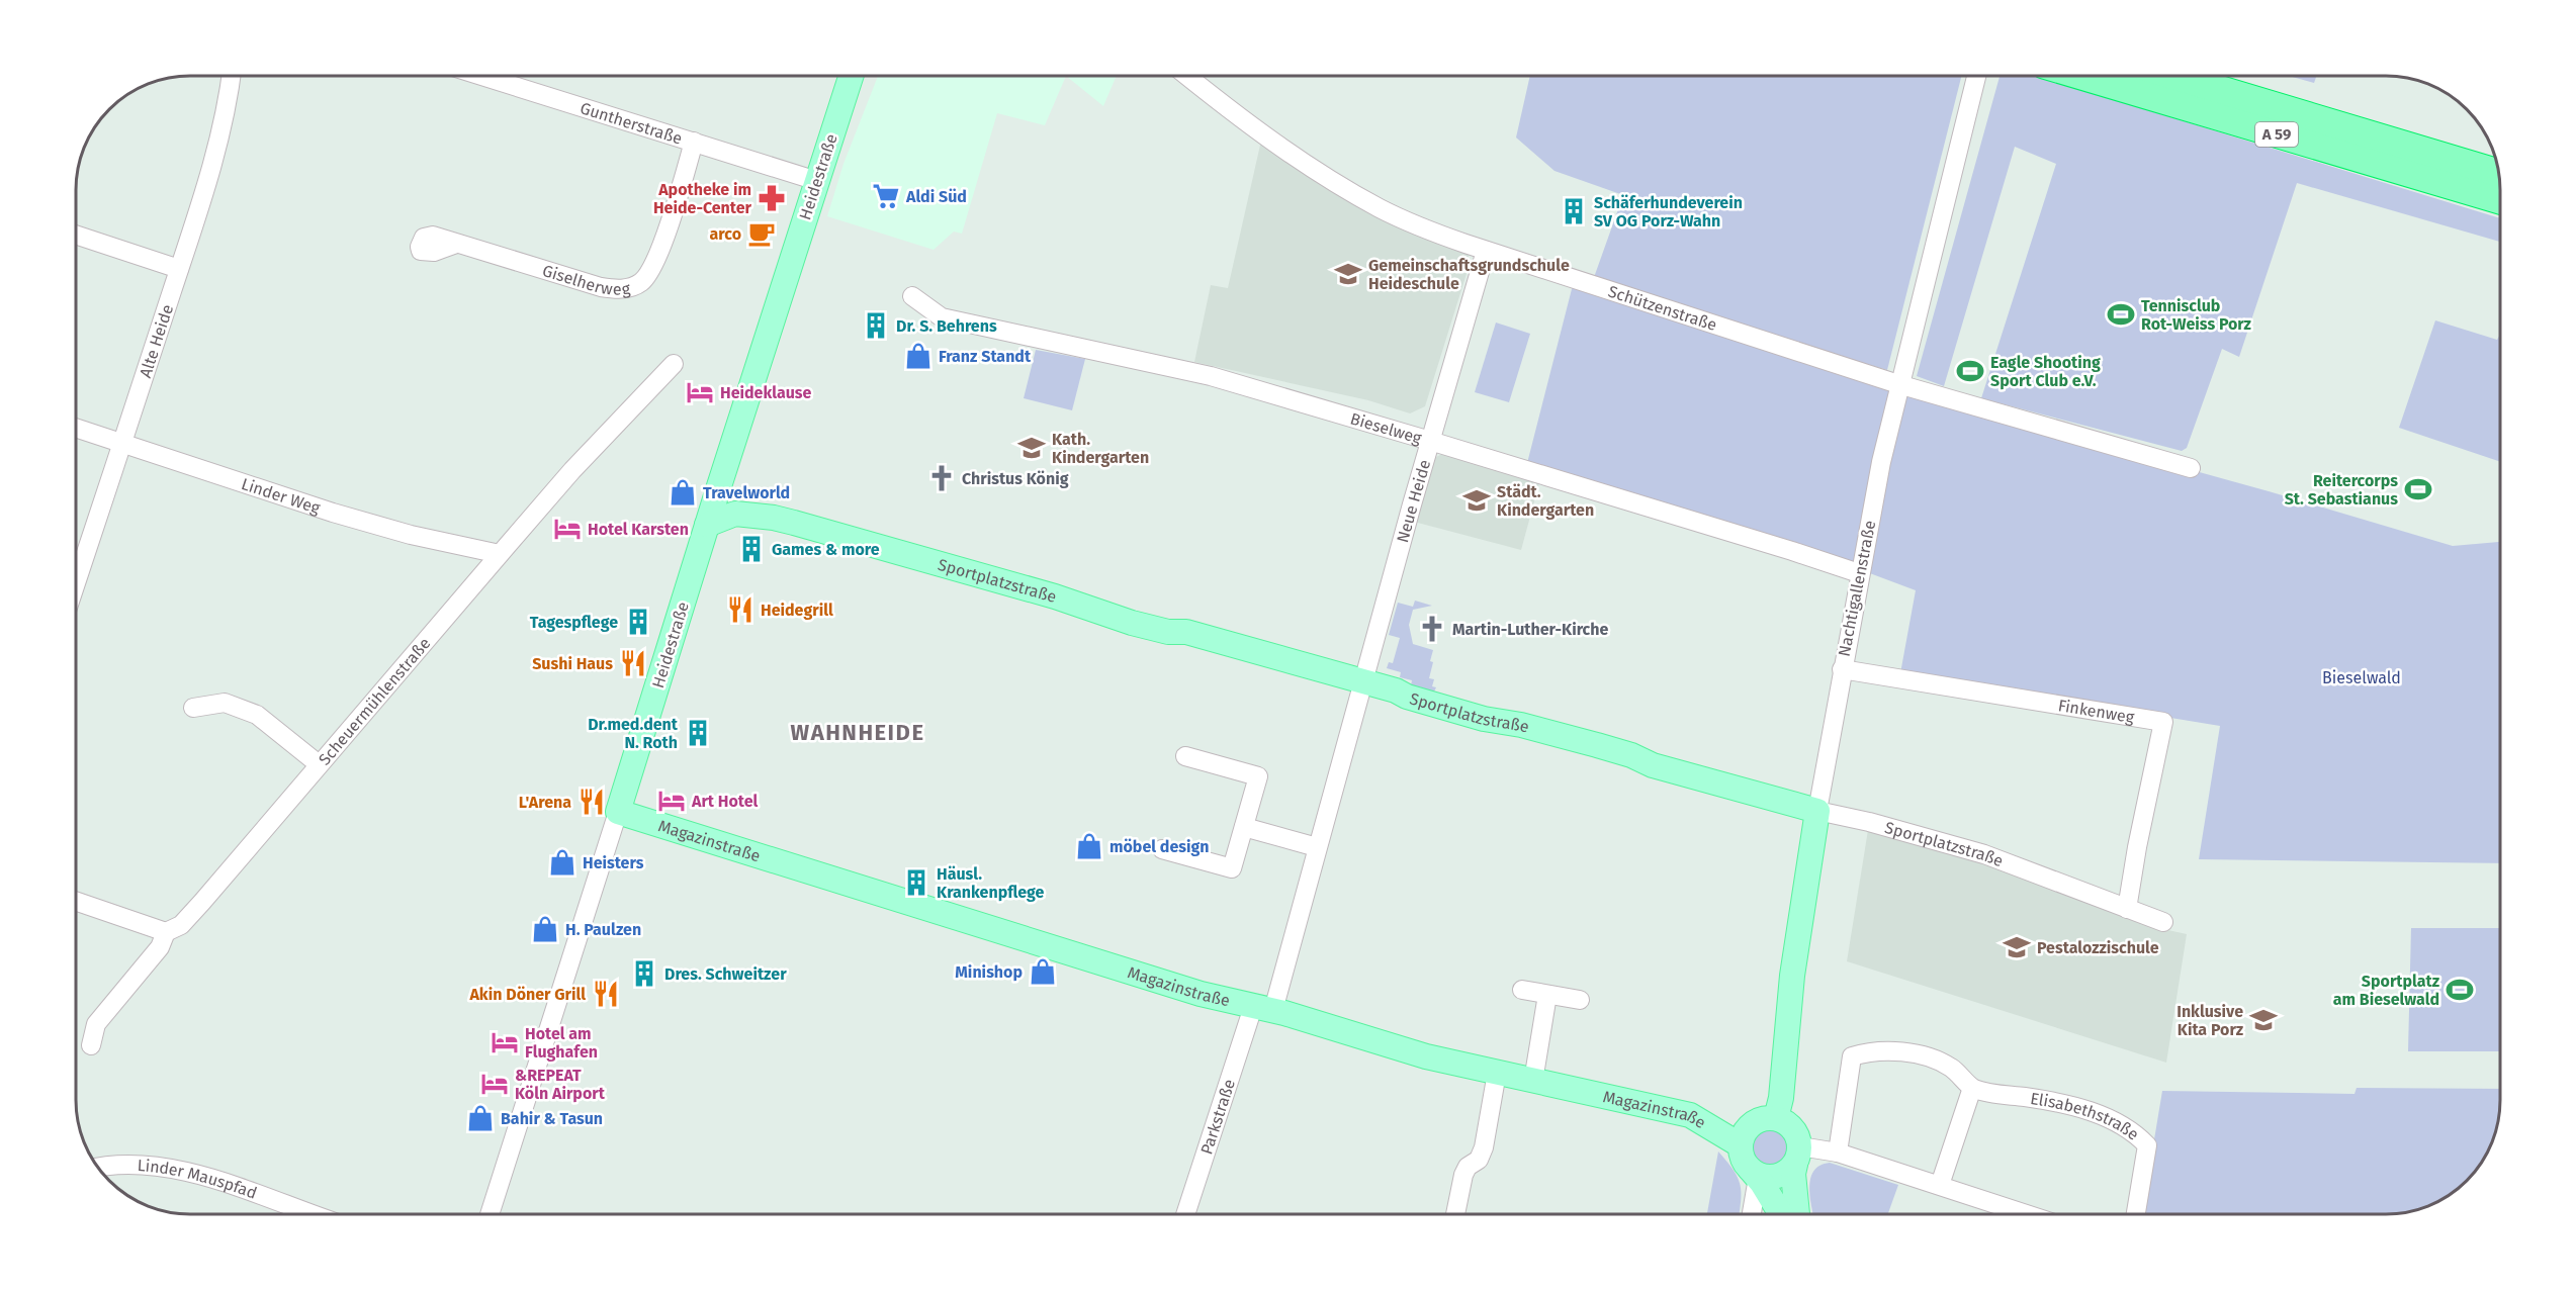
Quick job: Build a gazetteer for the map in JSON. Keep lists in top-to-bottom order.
{
  "streets": {
    "highway": ["A 59"],
    "main road": [
      "Heidestraße",
      "Sportplatzstraße",
      "Nachtigallenstraße",
      "Magazinstraße"
    ],
    "street": [
      "Guntherstraße",
      "Giselherweg",
      "Schützenstraße",
      "Alte Heide",
      "Bieselweg",
      "Linder Weg",
      "Neue Heide",
      "Scheuermühlenstraße",
      "Finkenweg",
      "Parkstraße",
      "Elisabethstraße",
      "Linder Mauspfad"
    ]
  },
  "crossings": [
    ["Guntherstraße", "Heidestraße"],
    ["Guntherstraße", "Giselherweg"],
    ["Heidestraße", "Magazinstraße"],
    ["Schützenstraße", "Neue Heide"],
    ["Schützenstraße", "Nachtigallenstraße"],
    ["Alte Heide", "Linder Weg"],
    ["Bieselweg", "Neue Heide"],
    ["Bieselweg", "Nachtigallenstraße"],
    ["Linder Weg", "Scheuermühlenstraße"],
    ["Neue Heide", "Sportplatzstraße"],
    ["Neue Heide", "Parkstraße"],
    ["Sportplatzstraße", "Nachtigallenstraße"],
    ["Sportplatzstraße", "Finkenweg"],
    ["Nachtigallenstraße", "Finkenweg"],
    ["Nachtigallenstraße", "Magazinstraße"],
    ["Magazinstraße", "Parkstraße"]
  ],
  "districts": ["WAHNHEIDE"],
  "parks": ["Bieselwald"],
  "places": {
    "supermarket": ["Aldi Süd"],
    "pharmacy": ["Apotheke im Heide-Center"],
    "building": [
      "Schäferhundeverein SV OG Porz-Wahn",
      "Dr. S. Behrens",
      "Games & more",
      "Tagespflege",
      "Dr.med.dent N. Roth",
      "Häusl. Krankenpflege",
      "Dres. Schweitzer"
    ],
    "cafe": ["arco"],
    "school or university": [
      "Gemeinschaftsgrundschule Heideschule",
      "Kath. Kindergarten",
      "Städt. Kindergarten",
      "Pestalozzischule",
      "Inklusive Kita Porz"
    ],
    "sports": [
      "Tennisclub Rot-Weiss Porz",
      "Eagle Shooting Sport Club e.V.",
      "Reitercorps St. Sebastianus",
      "Sportplatz am Bieselwald"
    ],
    "shop": [
      "Franz Standt",
      "Travelworld",
      "möbel design",
      "Heisters",
      "H. Paulzen",
      "Minishop",
      "Bahir & Tasun"
    ],
    "hotel": [
      "Heideklause",
      "Hotel Karsten",
      "Art Hotel",
      "Hotel am Flughafen",
      "&REPEAT Köln Airport"
    ],
    "church": ["Christus König", "Martin-Luther-Kirche"],
    "restaurant": [
      "Heidegrill",
      "Sushi Haus",
      "L'Arena",
      "Akin Döner Grill"
    ]
  }
}
